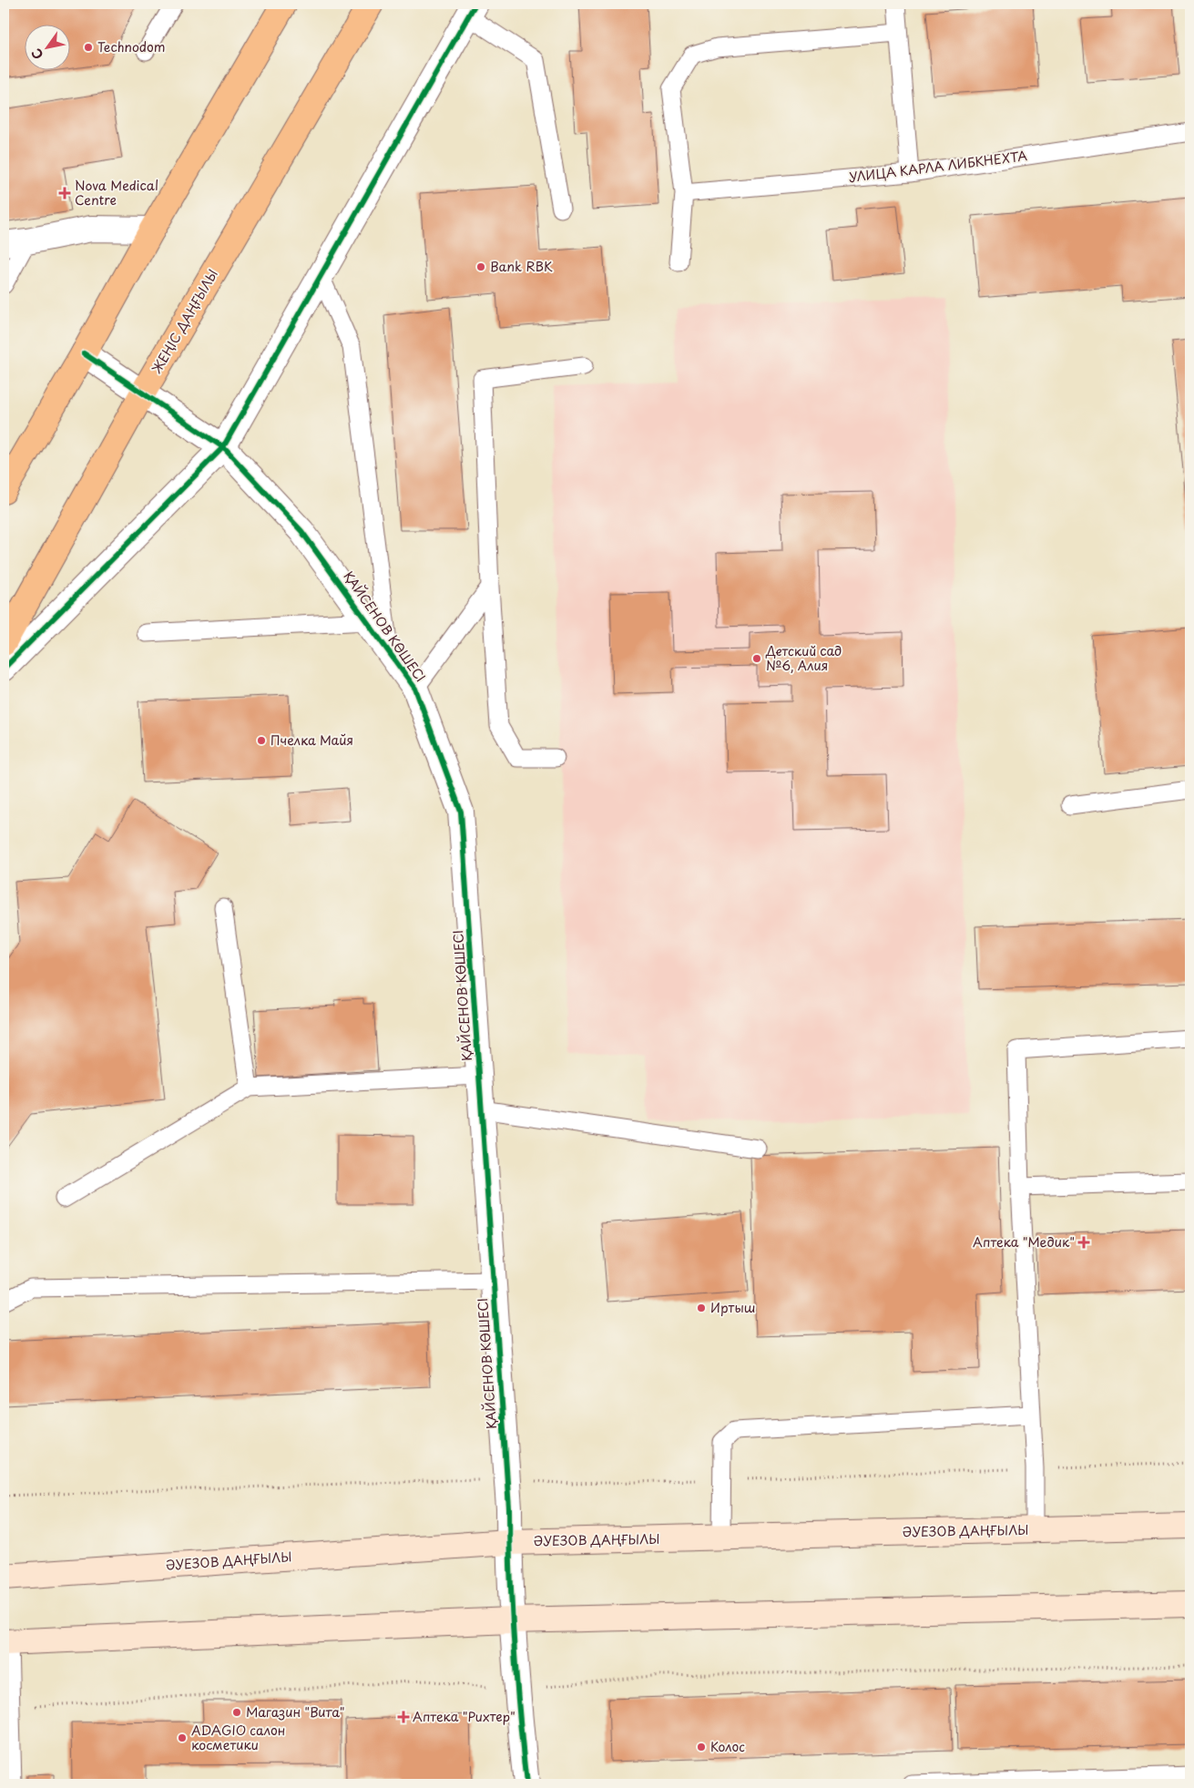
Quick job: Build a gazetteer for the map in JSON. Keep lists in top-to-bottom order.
{
  "streets": {
    "main road": ["ЖЕҢІС ДАҢҒЫЛЫ", "ӘУЕЗОВ ДАҢҒЫЛЫ"],
    "street": ["ҚАЙСЕНОВ КӨШЕСІ"],
    "lane": ["УЛИЦА КАРЛА ЛИБКНЕХТА"]
  },
  "crossings": [
    ["ЖЕҢІС ДАҢҒЫЛЫ", "ҚАЙСЕНОВ КӨШЕСІ"],
    ["ҚАЙСЕНОВ КӨШЕСІ", "ӘУЕЗОВ ДАҢҒЫЛЫ"]
  ],
  "places": {
    "other": [
      "Technodom",
      "Bank RBK",
      "Детский сад №6, Алия",
      "Пчелка Майя",
      "Иртыш",
      "Магазин \"Вита\"",
      "ADAGIO салон косметики",
      "Колос"
    ],
    "health": ["Nova Medical Centre", "Аптека \"Медик\"", "Аптека \"Рихтер\""]
  },
  "north": "bottom left"
}
